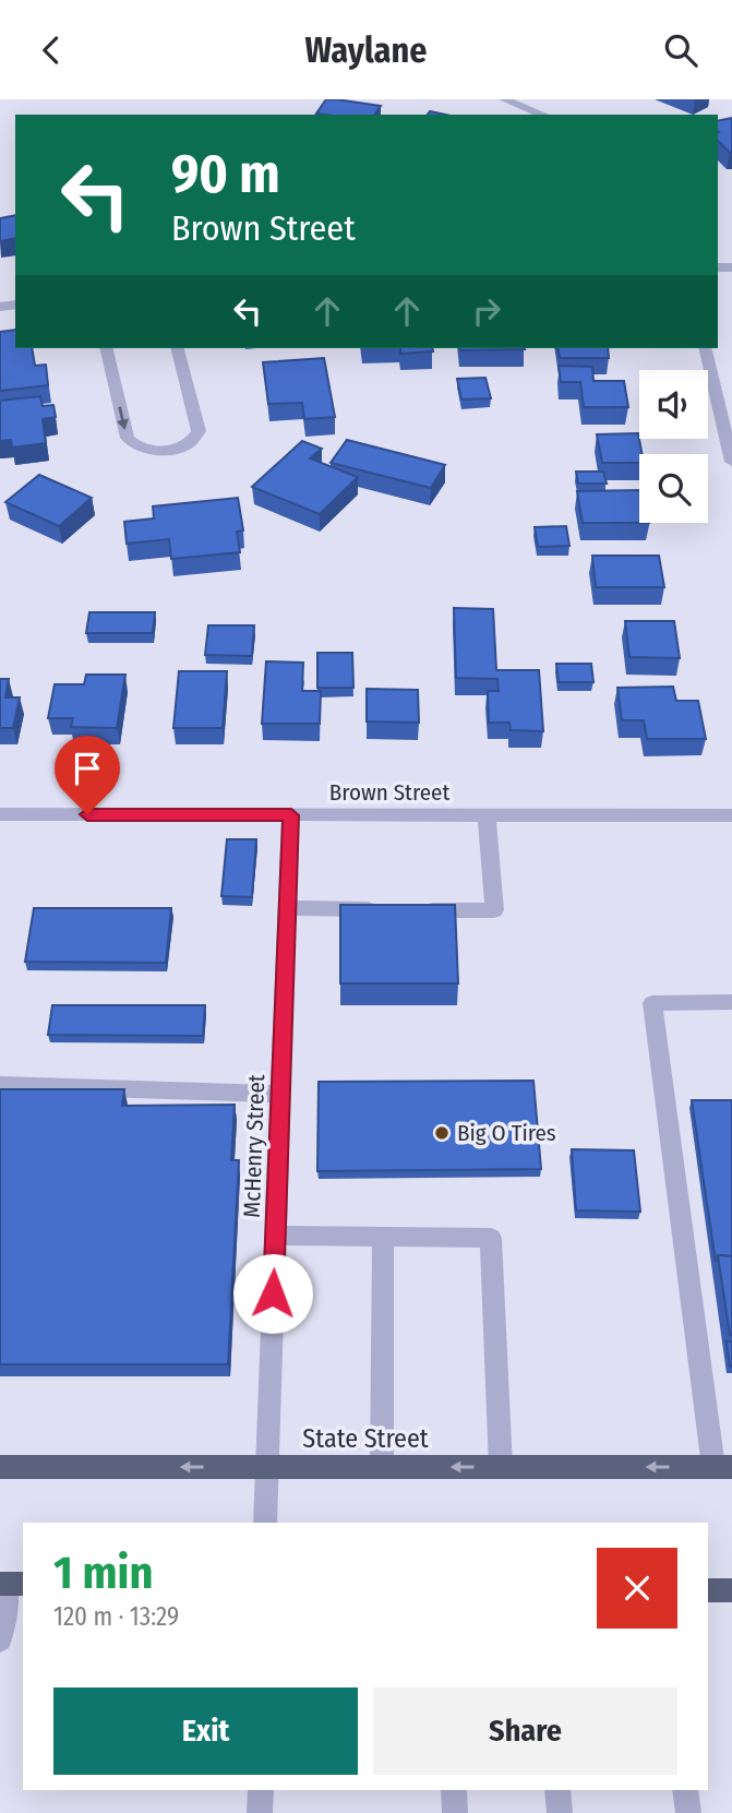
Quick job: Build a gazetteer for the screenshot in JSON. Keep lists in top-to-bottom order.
{
  "streets": {
    "main road": ["State Street"],
    "street": ["Brown Street", "McHenry Street"]
  },
  "crossings": [
    ["Brown Street", "McHenry Street"],
    ["McHenry Street", "State Street"]
  ],
  "one_way": ["State Street"],
  "places": ["Big O Tires"],
  "page": {
    "header": "Waylane",
    "turn": ["90 m", "Brown Street"],
    "heading": ["1 min", "120 m · 13:29"],
    "buttons": ["Exit", "Share"]
  }
}
